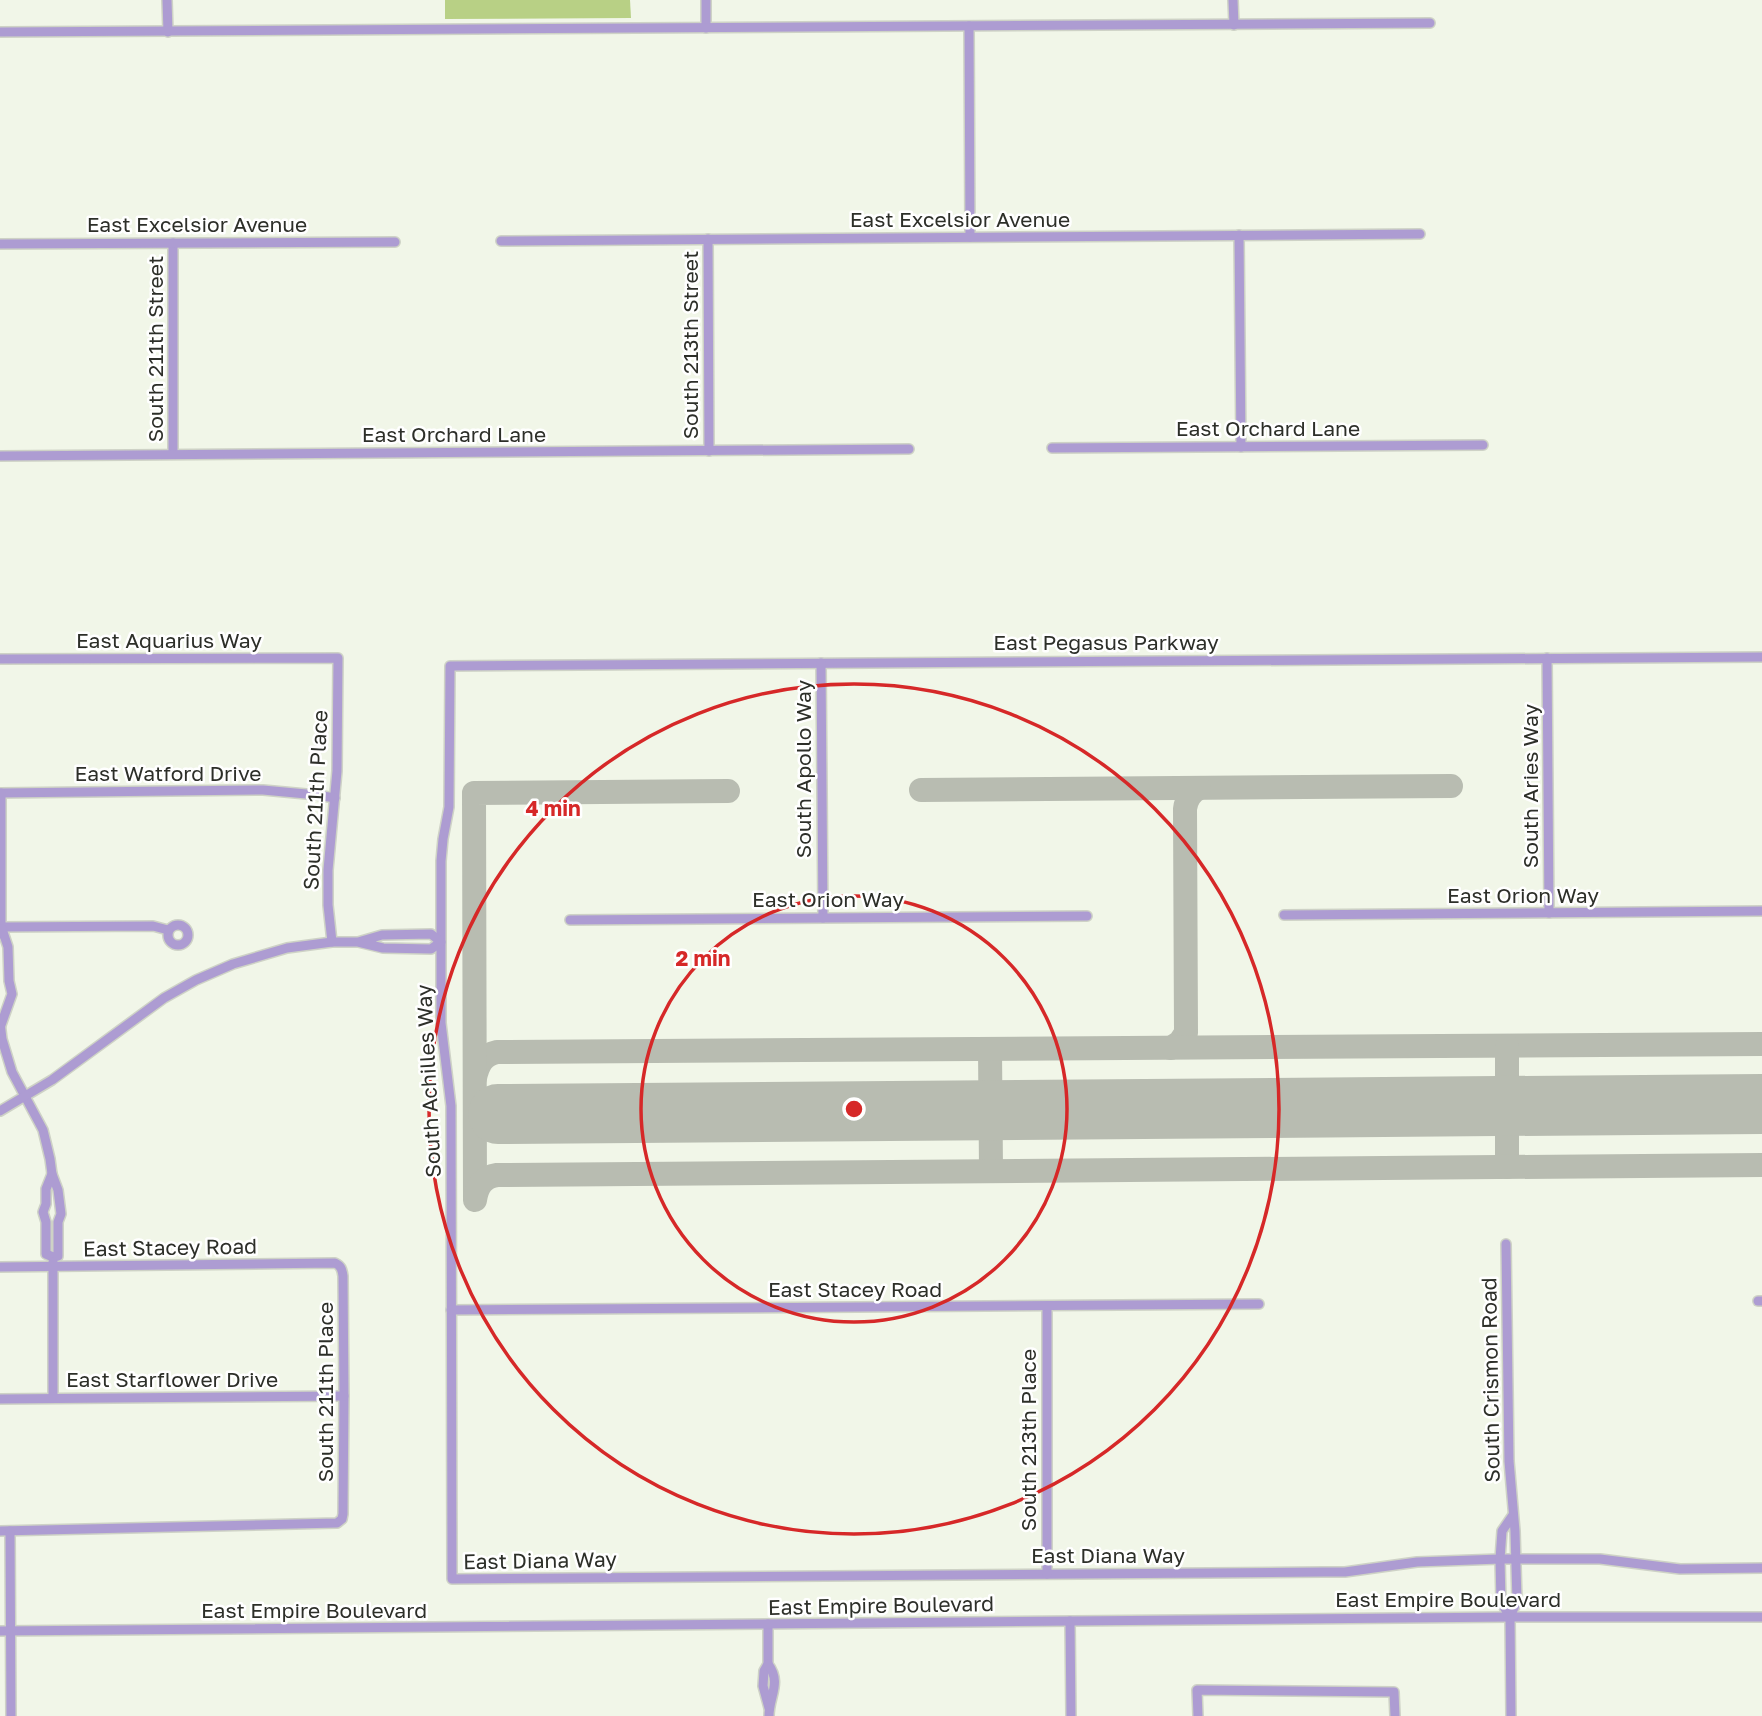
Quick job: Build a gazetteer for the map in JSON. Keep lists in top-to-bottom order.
{
  "streets": {
    "street": [
      "East Excelsior Avenue",
      "South 213th Street",
      "South 211th Street",
      "East Orchard Lane",
      "East Aquarius Way",
      "East Pegasus Parkway",
      "South Apollo Way",
      "East Watford Drive",
      "South Aries Way",
      "South 211th Place",
      "East Orion Way",
      "South Achilles Way",
      "East Stacey Road",
      "East Starflower Drive",
      "South Crismon Road",
      "South 213th Place",
      "East Diana Way",
      "East Empire Boulevard"
    ]
  },
  "crossings": [
    ["East Excelsior Avenue", "South 213th Street"],
    ["East Excelsior Avenue", "South 211th Street"],
    ["South 213th Street", "East Orchard Lane"],
    ["South 211th Street", "East Orchard Lane"],
    ["East Aquarius Way", "South 211th Place"],
    ["East Pegasus Parkway", "South Apollo Way"],
    ["East Pegasus Parkway", "South Aries Way"],
    ["East Pegasus Parkway", "South Achilles Way"],
    ["South Apollo Way", "East Orion Way"],
    ["East Watford Drive", "South 211th Place"],
    ["South Aries Way", "East Orion Way"],
    ["South 211th Place", "East Stacey Road"],
    ["South 211th Place", "East Starflower Drive"],
    ["South Achilles Way", "East Stacey Road"],
    ["South Achilles Way", "East Diana Way"],
    ["East Stacey Road", "South 213th Place"],
    ["South Crismon Road", "East Diana Way"],
    ["South Crismon Road", "East Empire Boulevard"],
    ["South 213th Place", "East Diana Way"]
  ],
  "rings": ["4 min", "2 min"]
}
